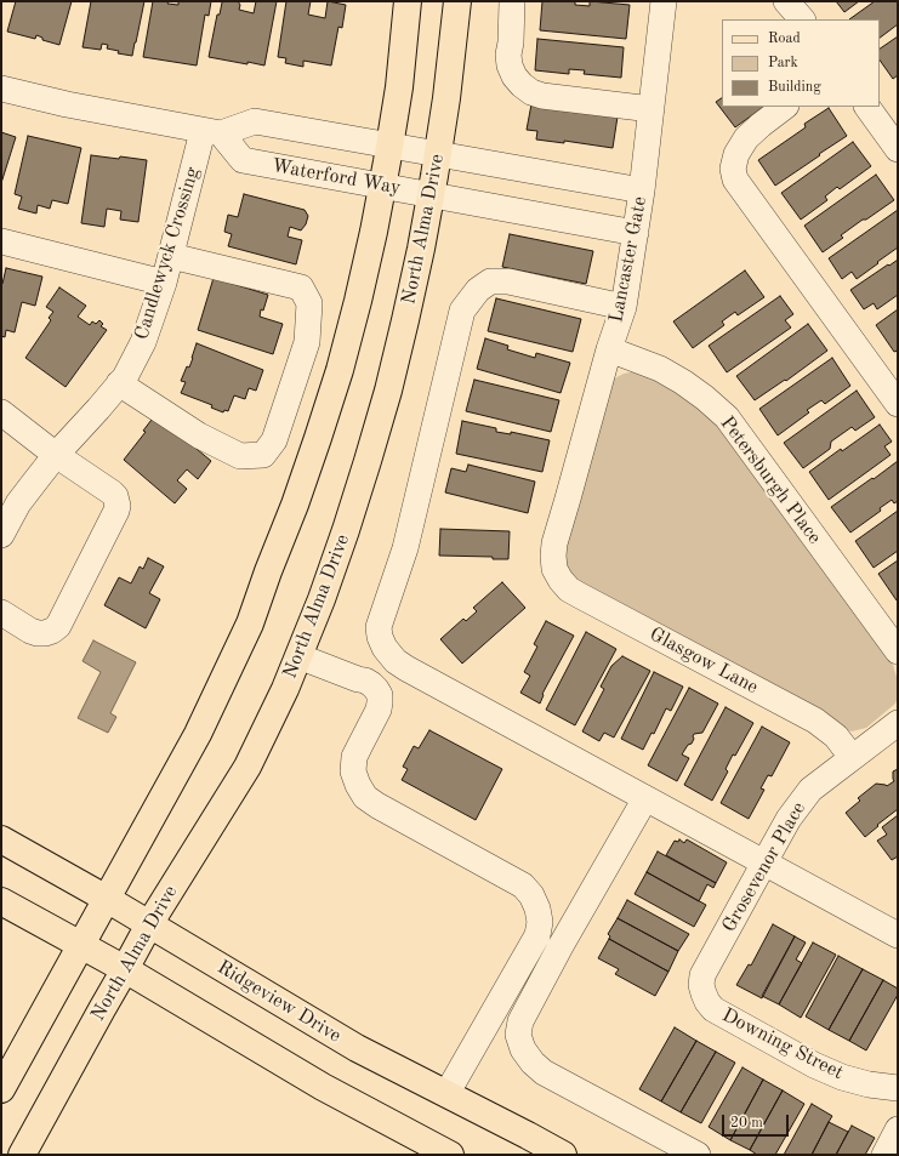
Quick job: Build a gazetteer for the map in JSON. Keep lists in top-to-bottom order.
{
  "streets": {
    "main road": ["North Alma Drive", "Ridgeview Drive"],
    "street": [
      "Waterford Way",
      "Candlewyck Crossing",
      "Lancaster Gate",
      "Petersburgh Place",
      "Glasgow Lane",
      "Grosevenor Place",
      "Downing Street"
    ]
  },
  "crossings": [
    ["Waterford Way", "North Alma Drive"],
    ["Waterford Way", "Candlewyck Crossing"],
    ["Waterford Way", "Lancaster Gate"],
    ["North Alma Drive", "Ridgeview Drive"],
    ["Lancaster Gate", "Petersburgh Place"],
    ["Lancaster Gate", "Glasgow Lane"],
    ["Glasgow Lane", "Grosevenor Place"],
    ["Grosevenor Place", "Downing Street"]
  ],
  "legend": ["Road", "Park", "Building"],
  "scale_bar": "20 m"
}
